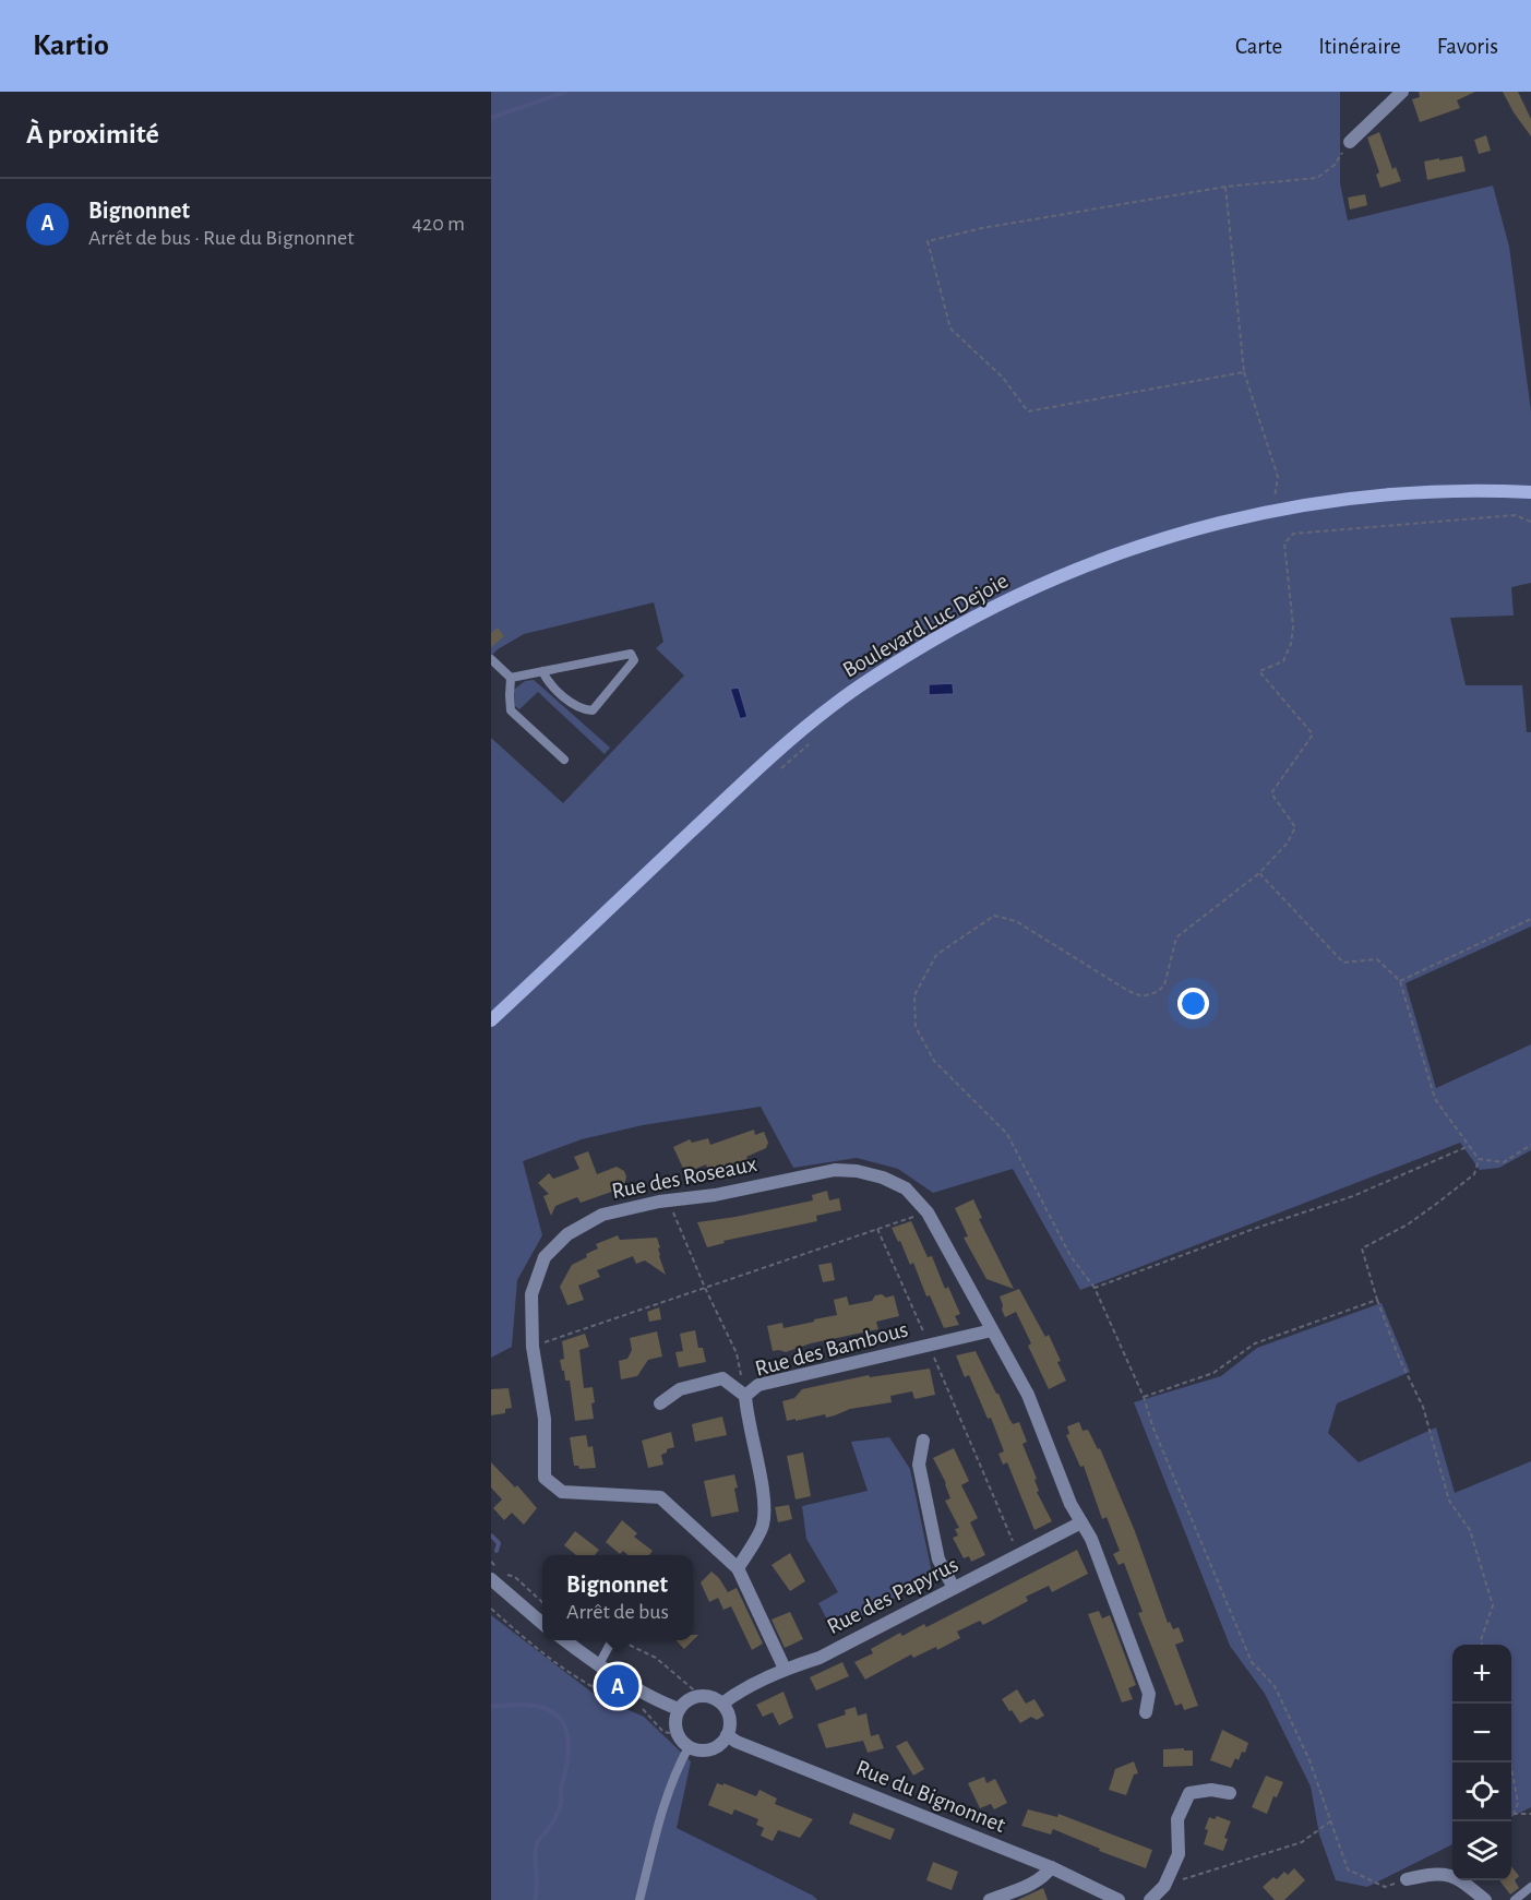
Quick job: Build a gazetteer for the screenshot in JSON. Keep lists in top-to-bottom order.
{
  "streets": {
    "main road": ["Boulevard Luc Dejoie"],
    "street": [
      "Rue des Roseaux",
      "Rue des Bambous",
      "Rue des Papyrus",
      "Rue du Bignonnet"
    ]
  },
  "crossings": [
    ["Rue des Roseaux", "Rue des Bambous"],
    ["Rue des Roseaux", "Rue des Papyrus"],
    ["Rue des Papyrus", "Rue du Bignonnet"]
  ],
  "page": {
    "header": "Kartio",
    "nav": ["Carte", "Itinéraire", "Favoris"],
    "heading": "À proximité",
    "list": [
      {
        "mark": "A",
        "name": "Bignonnet",
        "note": "Arrêt de bus · Rue du Bignonnet",
        "value": "420 m"
      }
    ],
    "popup": ["Bignonnet", "Arrêt de bus"],
    "map_buttons": ["+", "−"],
    "pins": "A"
  }
}
